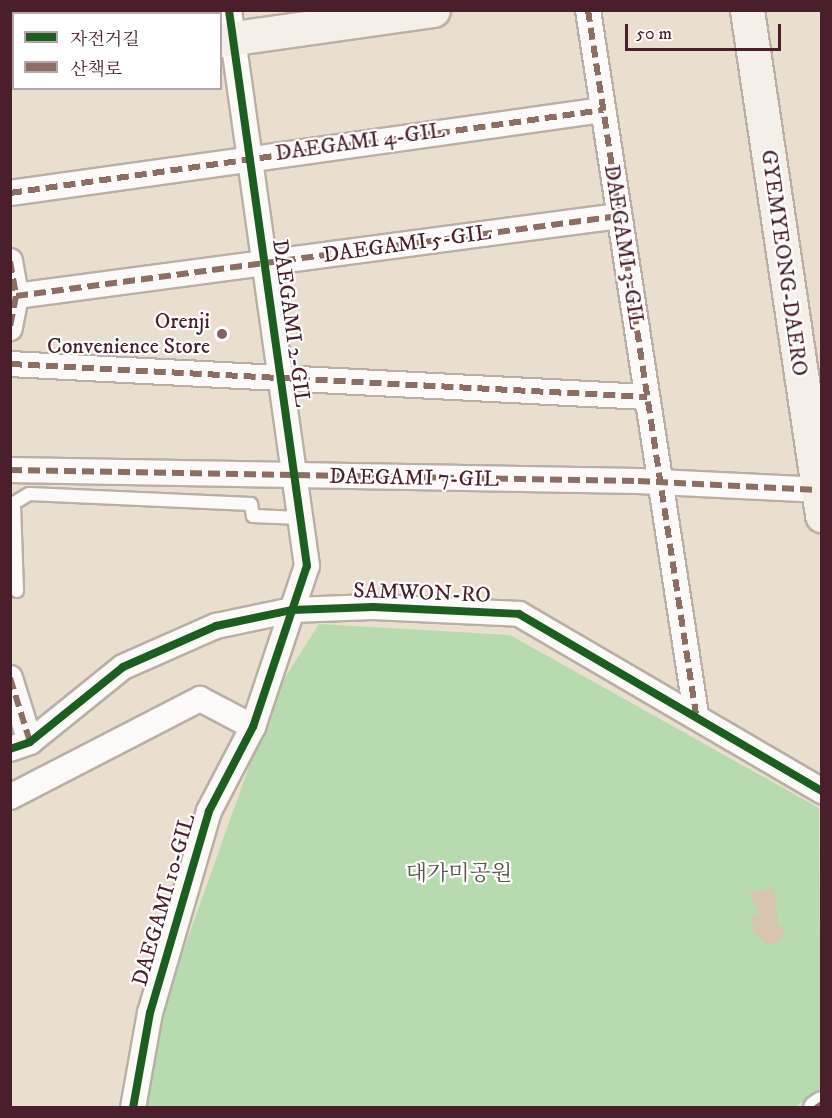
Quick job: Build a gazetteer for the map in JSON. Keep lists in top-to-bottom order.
{
  "streets": {
    "street": [
      "DAEGAMI 4-GIL",
      "DAEGAMI 5-GIL",
      "DAEGAMI 3-GIL",
      "GYEMYEONG-DAERO",
      "DAEGAMI 2-GIL",
      "DAEGAMI 7-GIL",
      "SAMWON-RO",
      "DAEGAMI 10-GIL"
    ]
  },
  "crossings": [
    ["DAEGAMI 4-GIL", "DAEGAMI 3-GIL"],
    ["DAEGAMI 4-GIL", "DAEGAMI 2-GIL"],
    ["DAEGAMI 5-GIL", "DAEGAMI 3-GIL"],
    ["DAEGAMI 5-GIL", "DAEGAMI 2-GIL"],
    ["DAEGAMI 3-GIL", "DAEGAMI 7-GIL"],
    ["DAEGAMI 3-GIL", "SAMWON-RO"],
    ["GYEMYEONG-DAERO", "DAEGAMI 7-GIL"],
    ["DAEGAMI 2-GIL", "DAEGAMI 7-GIL"],
    ["DAEGAMI 2-GIL", "SAMWON-RO"],
    ["DAEGAMI 2-GIL", "DAEGAMI 10-GIL"],
    ["SAMWON-RO", "DAEGAMI 10-GIL"]
  ],
  "parks": ["대가미공원"],
  "places": ["Orenji Convenience Store"],
  "legend": ["자전거길", "산책로"],
  "scale_bar": "50 m"
}
